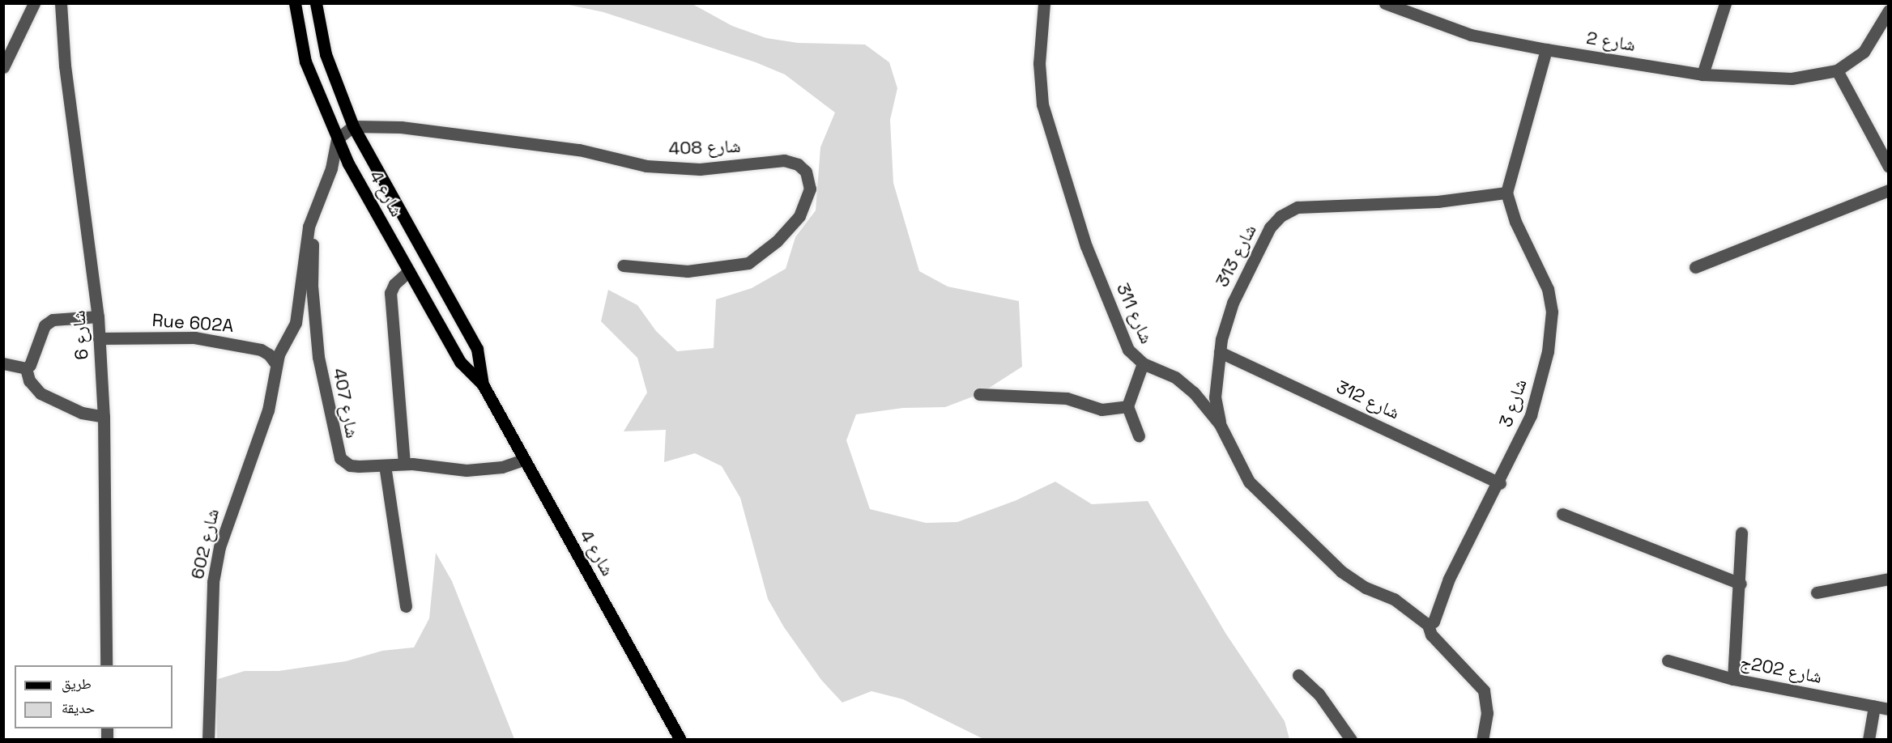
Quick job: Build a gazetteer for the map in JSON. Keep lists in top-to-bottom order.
{
  "streets": {
    "main road": ["شارع 4"],
    "street": [
      "شارع 2",
      "شارع 408",
      "شارع 313",
      "شارع 311",
      "Rue 602A",
      "شارع 6",
      "شارع 312",
      "شارع 407",
      "شارع 3",
      "شارع 602",
      "شارع 202ج"
    ]
  },
  "crossings": [
    ["شارع 408", "شارع 4"],
    ["شارع 4", "شارع 407"],
    ["شارع 313", "شارع 311"],
    ["شارع 313", "شارع 312"],
    ["شارع 313", "شارع 3"],
    ["شارع 311", "شارع 3"],
    ["Rue 602A", "شارع 6"],
    ["Rue 602A", "شارع 602"],
    ["شارع 312", "شارع 3"],
    ["شارع 407", "شارع 602"]
  ],
  "legend": ["طريق", "حديقة"]
}
